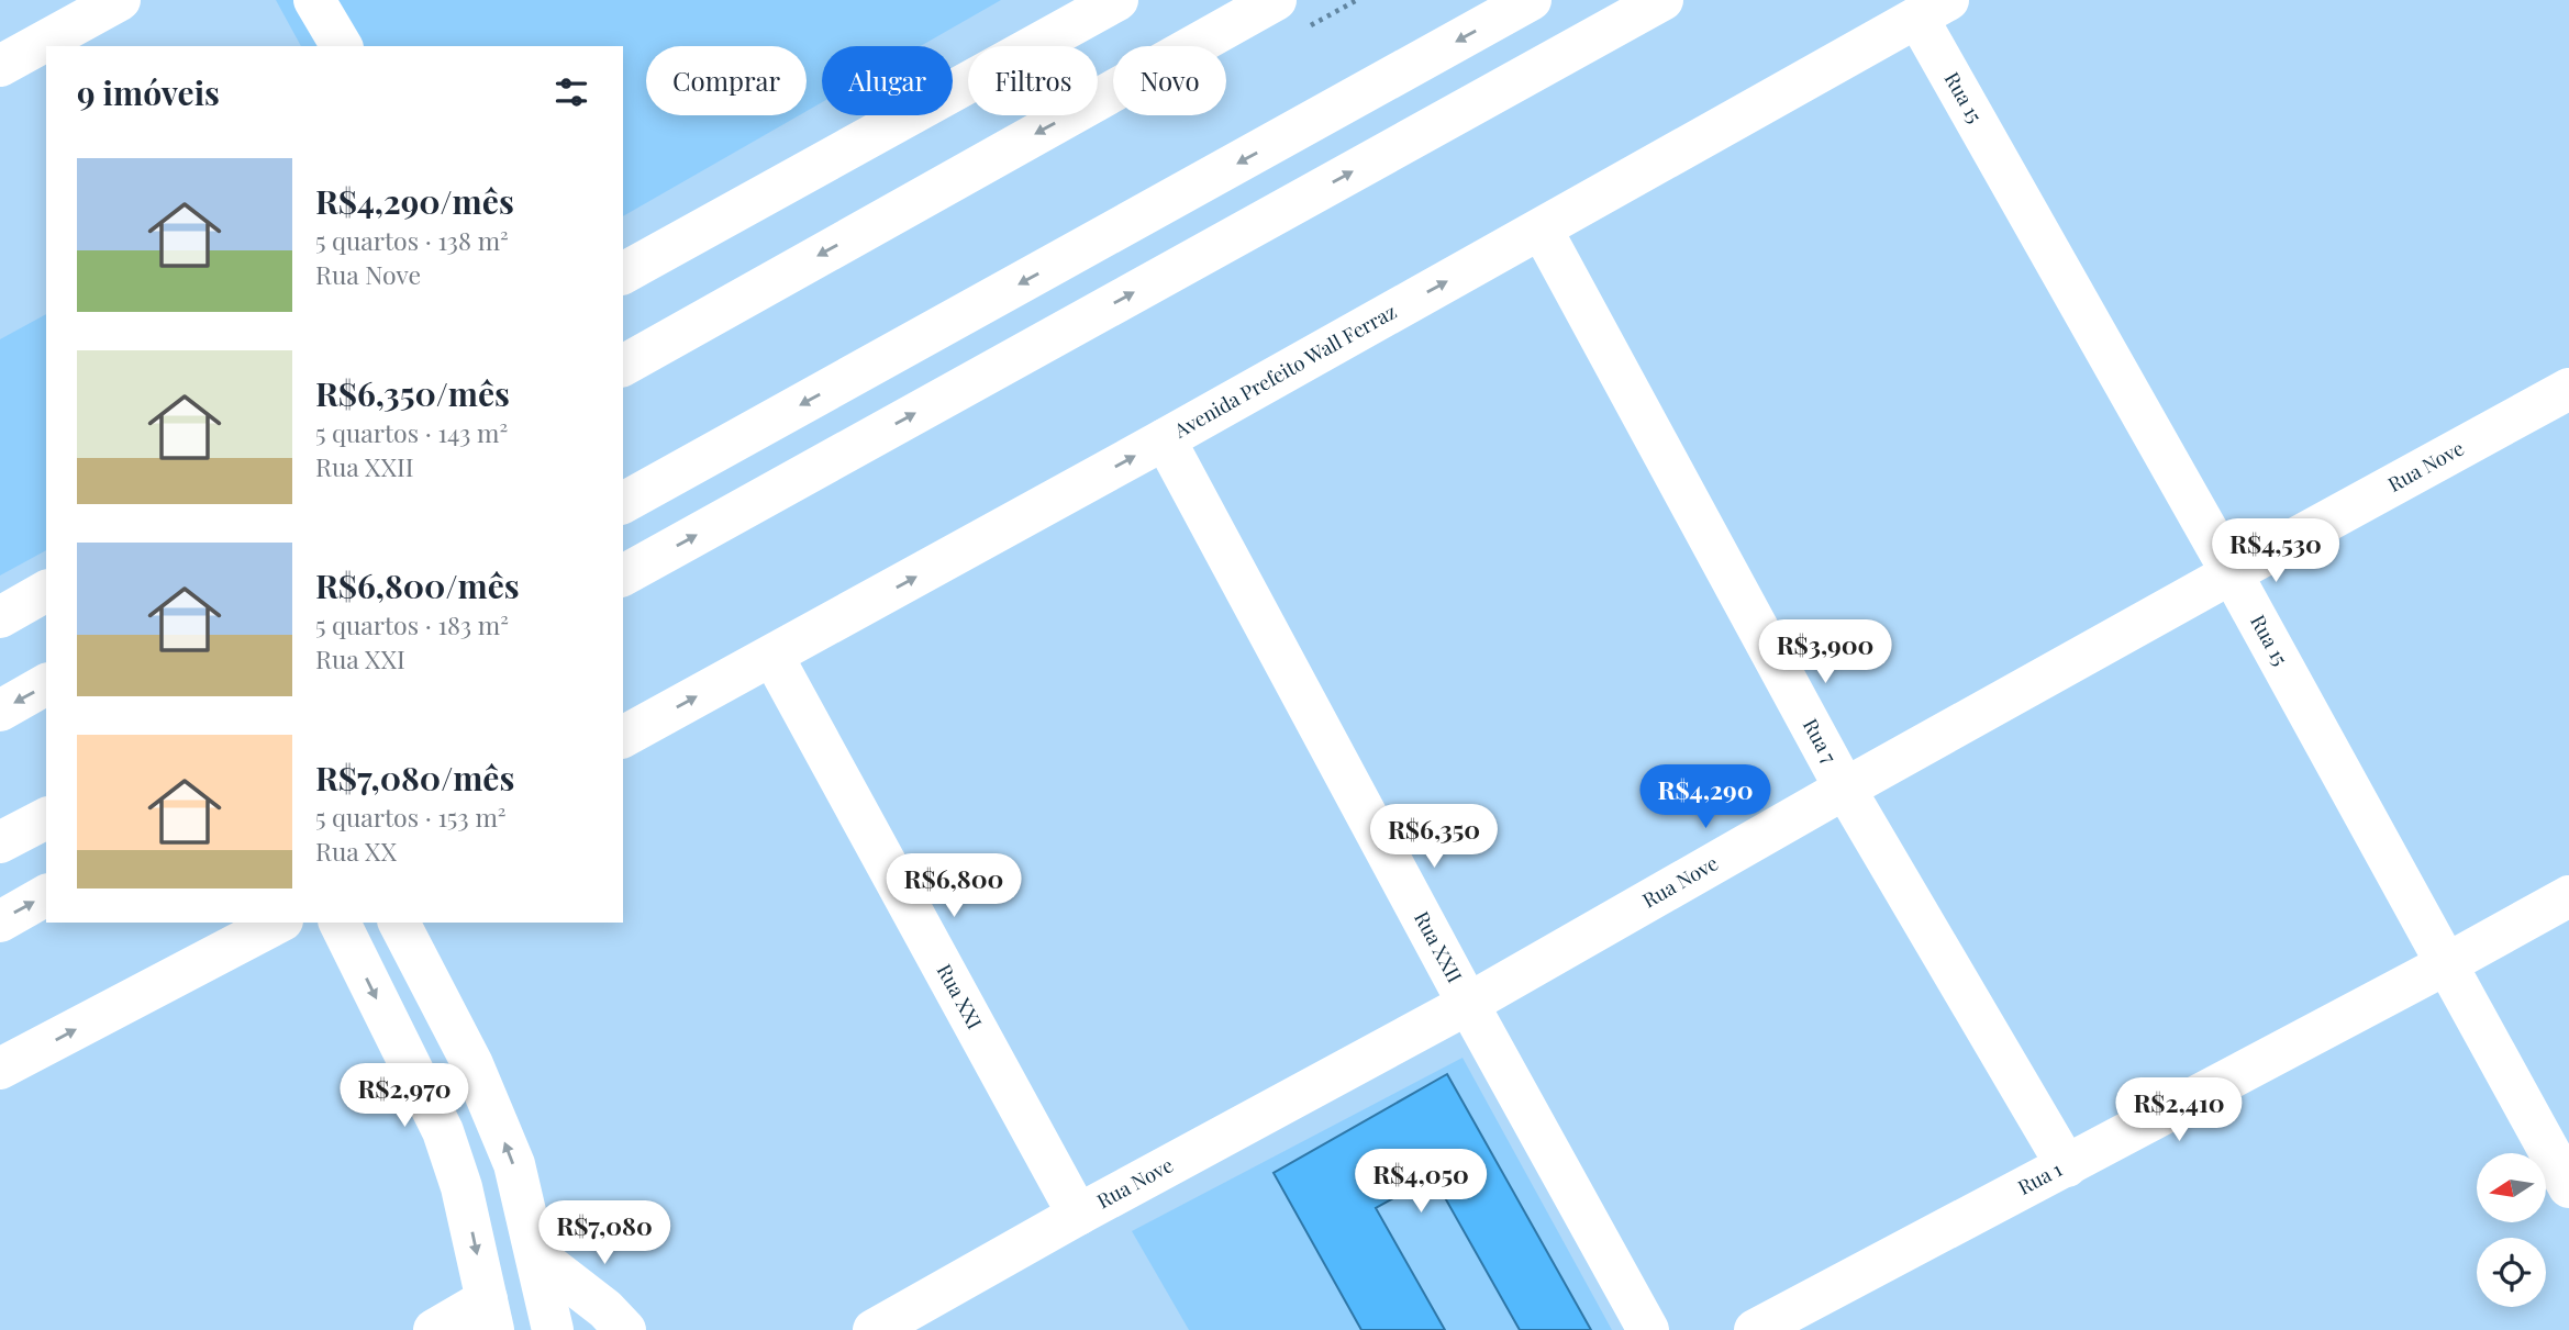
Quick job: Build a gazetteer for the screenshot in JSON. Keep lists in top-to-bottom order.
{
  "streets": {
    "main road": [
      "Rua 15",
      "Avenida Prefeito Wall Ferraz",
      "Rua Nove",
      "Rua 7",
      "Rua XXII",
      "Rua XXI",
      "Rua 1"
    ]
  },
  "crossings": [
    ["Rua 15", "Avenida Prefeito Wall Ferraz"],
    ["Rua 15", "Rua Nove"],
    ["Rua 15", "Rua 1"],
    ["Avenida Prefeito Wall Ferraz", "Rua 7"],
    ["Avenida Prefeito Wall Ferraz", "Rua XXII"],
    ["Avenida Prefeito Wall Ferraz", "Rua XXI"],
    ["Rua Nove", "Rua 7"],
    ["Rua Nove", "Rua XXII"],
    ["Rua Nove", "Rua XXI"],
    ["Rua 7", "Rua 1"]
  ],
  "north": "left",
  "page": {
    "chip": [
      "Comprar",
      "Alugar",
      "Filtros",
      "Novo"
    ],
    "heading": "9 imóveis",
    "list": [
      {
        "name": "R$4,290/mês",
        "note": "5 quartos · 138 m² · Rua Nove"
      },
      {
        "name": "R$6,350/mês",
        "note": "5 quartos · 143 m² · Rua XXII"
      },
      {
        "name": "R$6,800/mês",
        "note": "5 quartos · 183 m² · Rua XXI"
      },
      {
        "name": "R$7,080/mês",
        "note": "5 quartos · 153 m² · Rua XX"
      }
    ],
    "price": [
      "R$4,530",
      "R$3,900",
      "R$4,290",
      "R$6,350",
      "R$6,800",
      "R$2,970",
      "R$2,410",
      "R$4,050",
      "R$7,080"
    ]
  }
}
